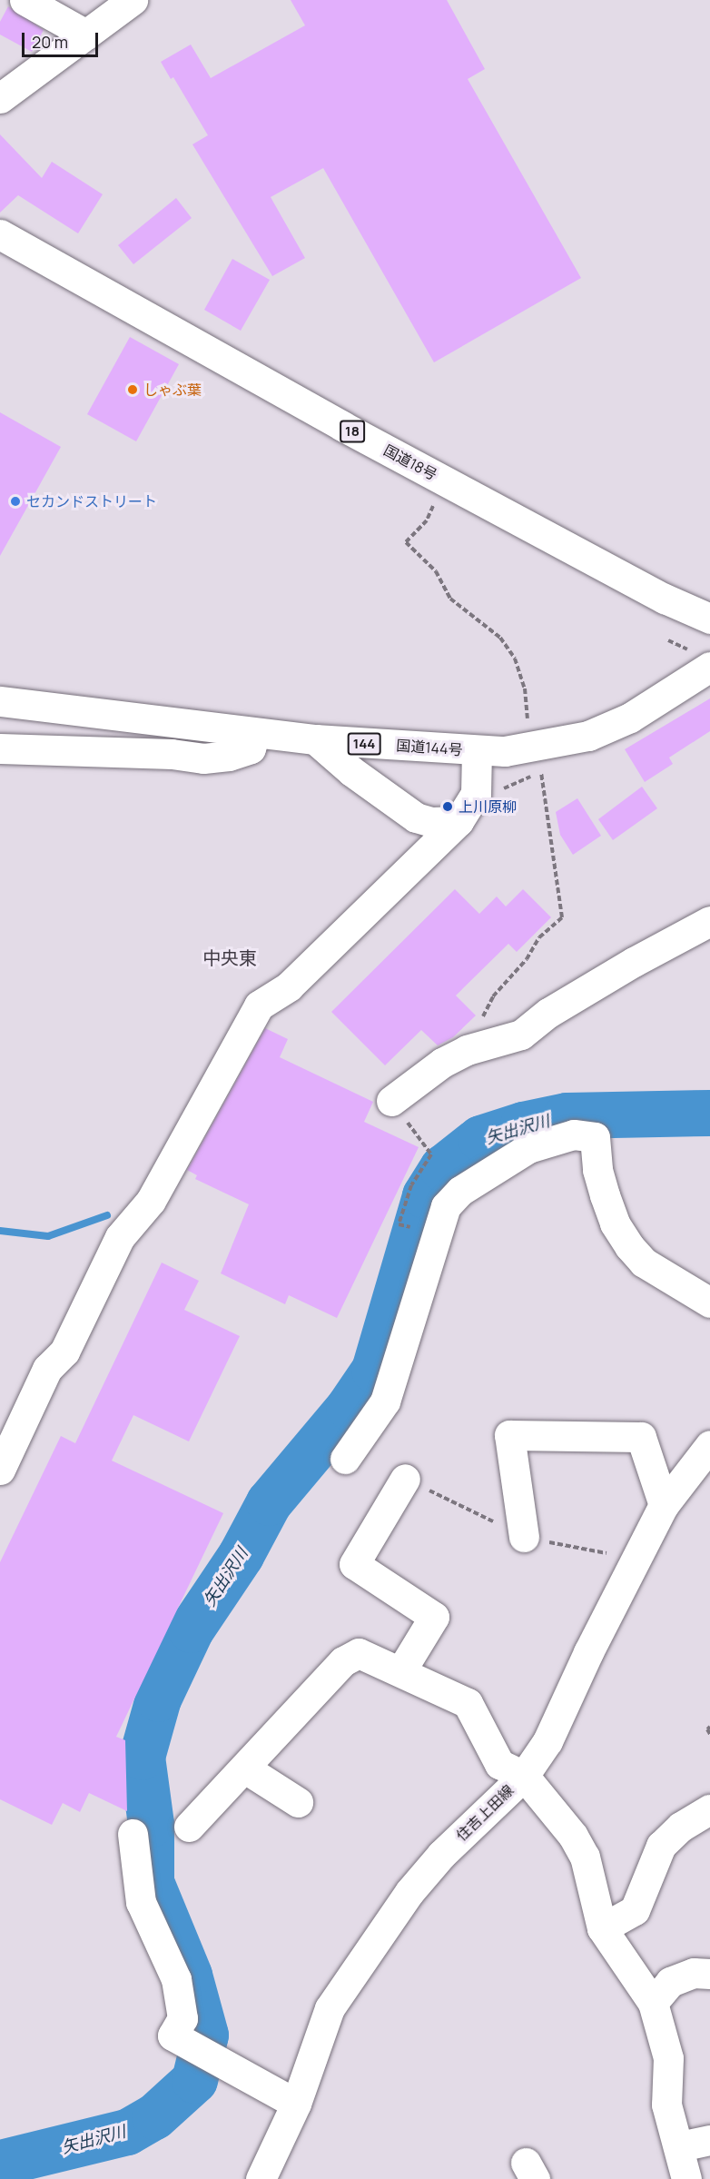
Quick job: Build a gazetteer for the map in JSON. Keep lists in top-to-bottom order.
{
  "streets": {
    "main road": [
      "18",
      "国道18号",
      "144",
      "国道144号",
      "住吉上田線"
    ]
  },
  "districts": ["中央東"],
  "water": ["矢出沢川"],
  "places": ["しゃぶ葉", "セカンドストリート", "上川原柳"],
  "scale_bar": "20 m"
}
